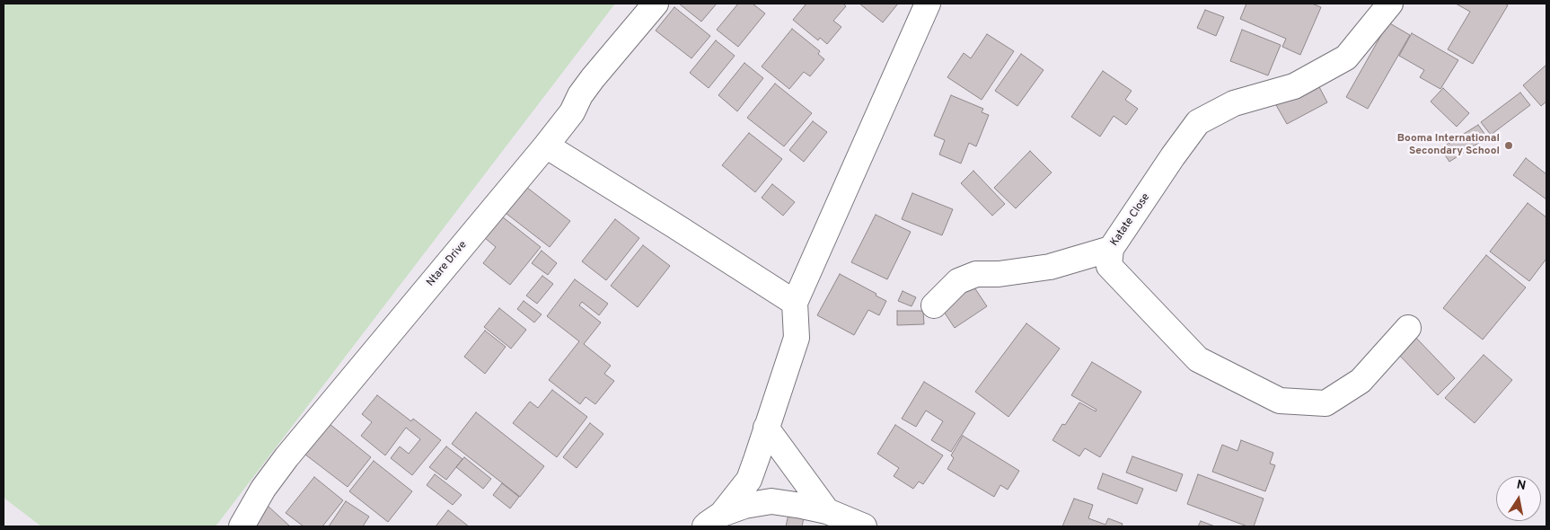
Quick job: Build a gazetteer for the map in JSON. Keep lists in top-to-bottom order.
{
  "streets": {
    "street": ["Katate Close", "Ntare Drive"]
  },
  "places": ["Booma International Secondary School"],
  "north": "top"
}
